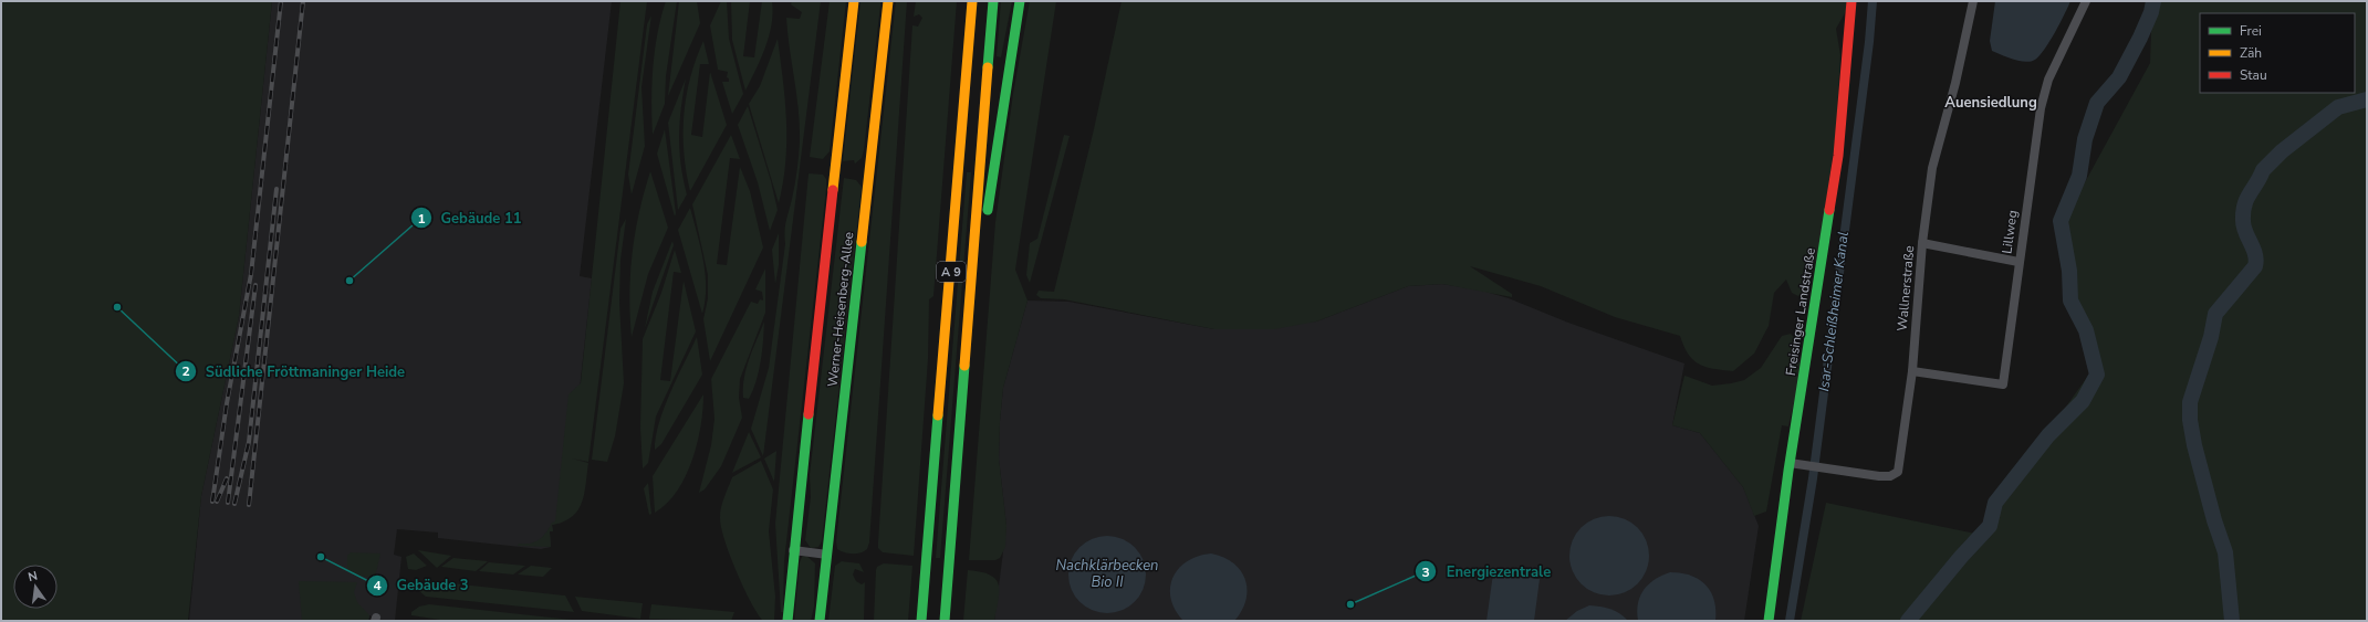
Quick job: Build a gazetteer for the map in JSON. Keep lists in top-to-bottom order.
{
  "streets": {
    "main road": ["A 9", "Werner-Heisenberg-Allee", "Freisinger Landstraße"],
    "street": ["Lillweg", "Wallnerstraße"]
  },
  "crossings": [
    ["Lillweg", "Wallnerstraße"],
    ["Wallnerstraße", "Freisinger Landstraße"]
  ],
  "districts": ["Auensiedlung"],
  "water": ["Isar-Schleißheimer Kanal", "Nachklärbecken Bio II"],
  "places": [
    "Gebäude 11",
    "Südliche Fröttmaninger Heide",
    "Gebäude 3",
    "Energiezentrale"
  ],
  "legend": ["Frei", "Zäh", "Stau"],
  "north": "top"
}
